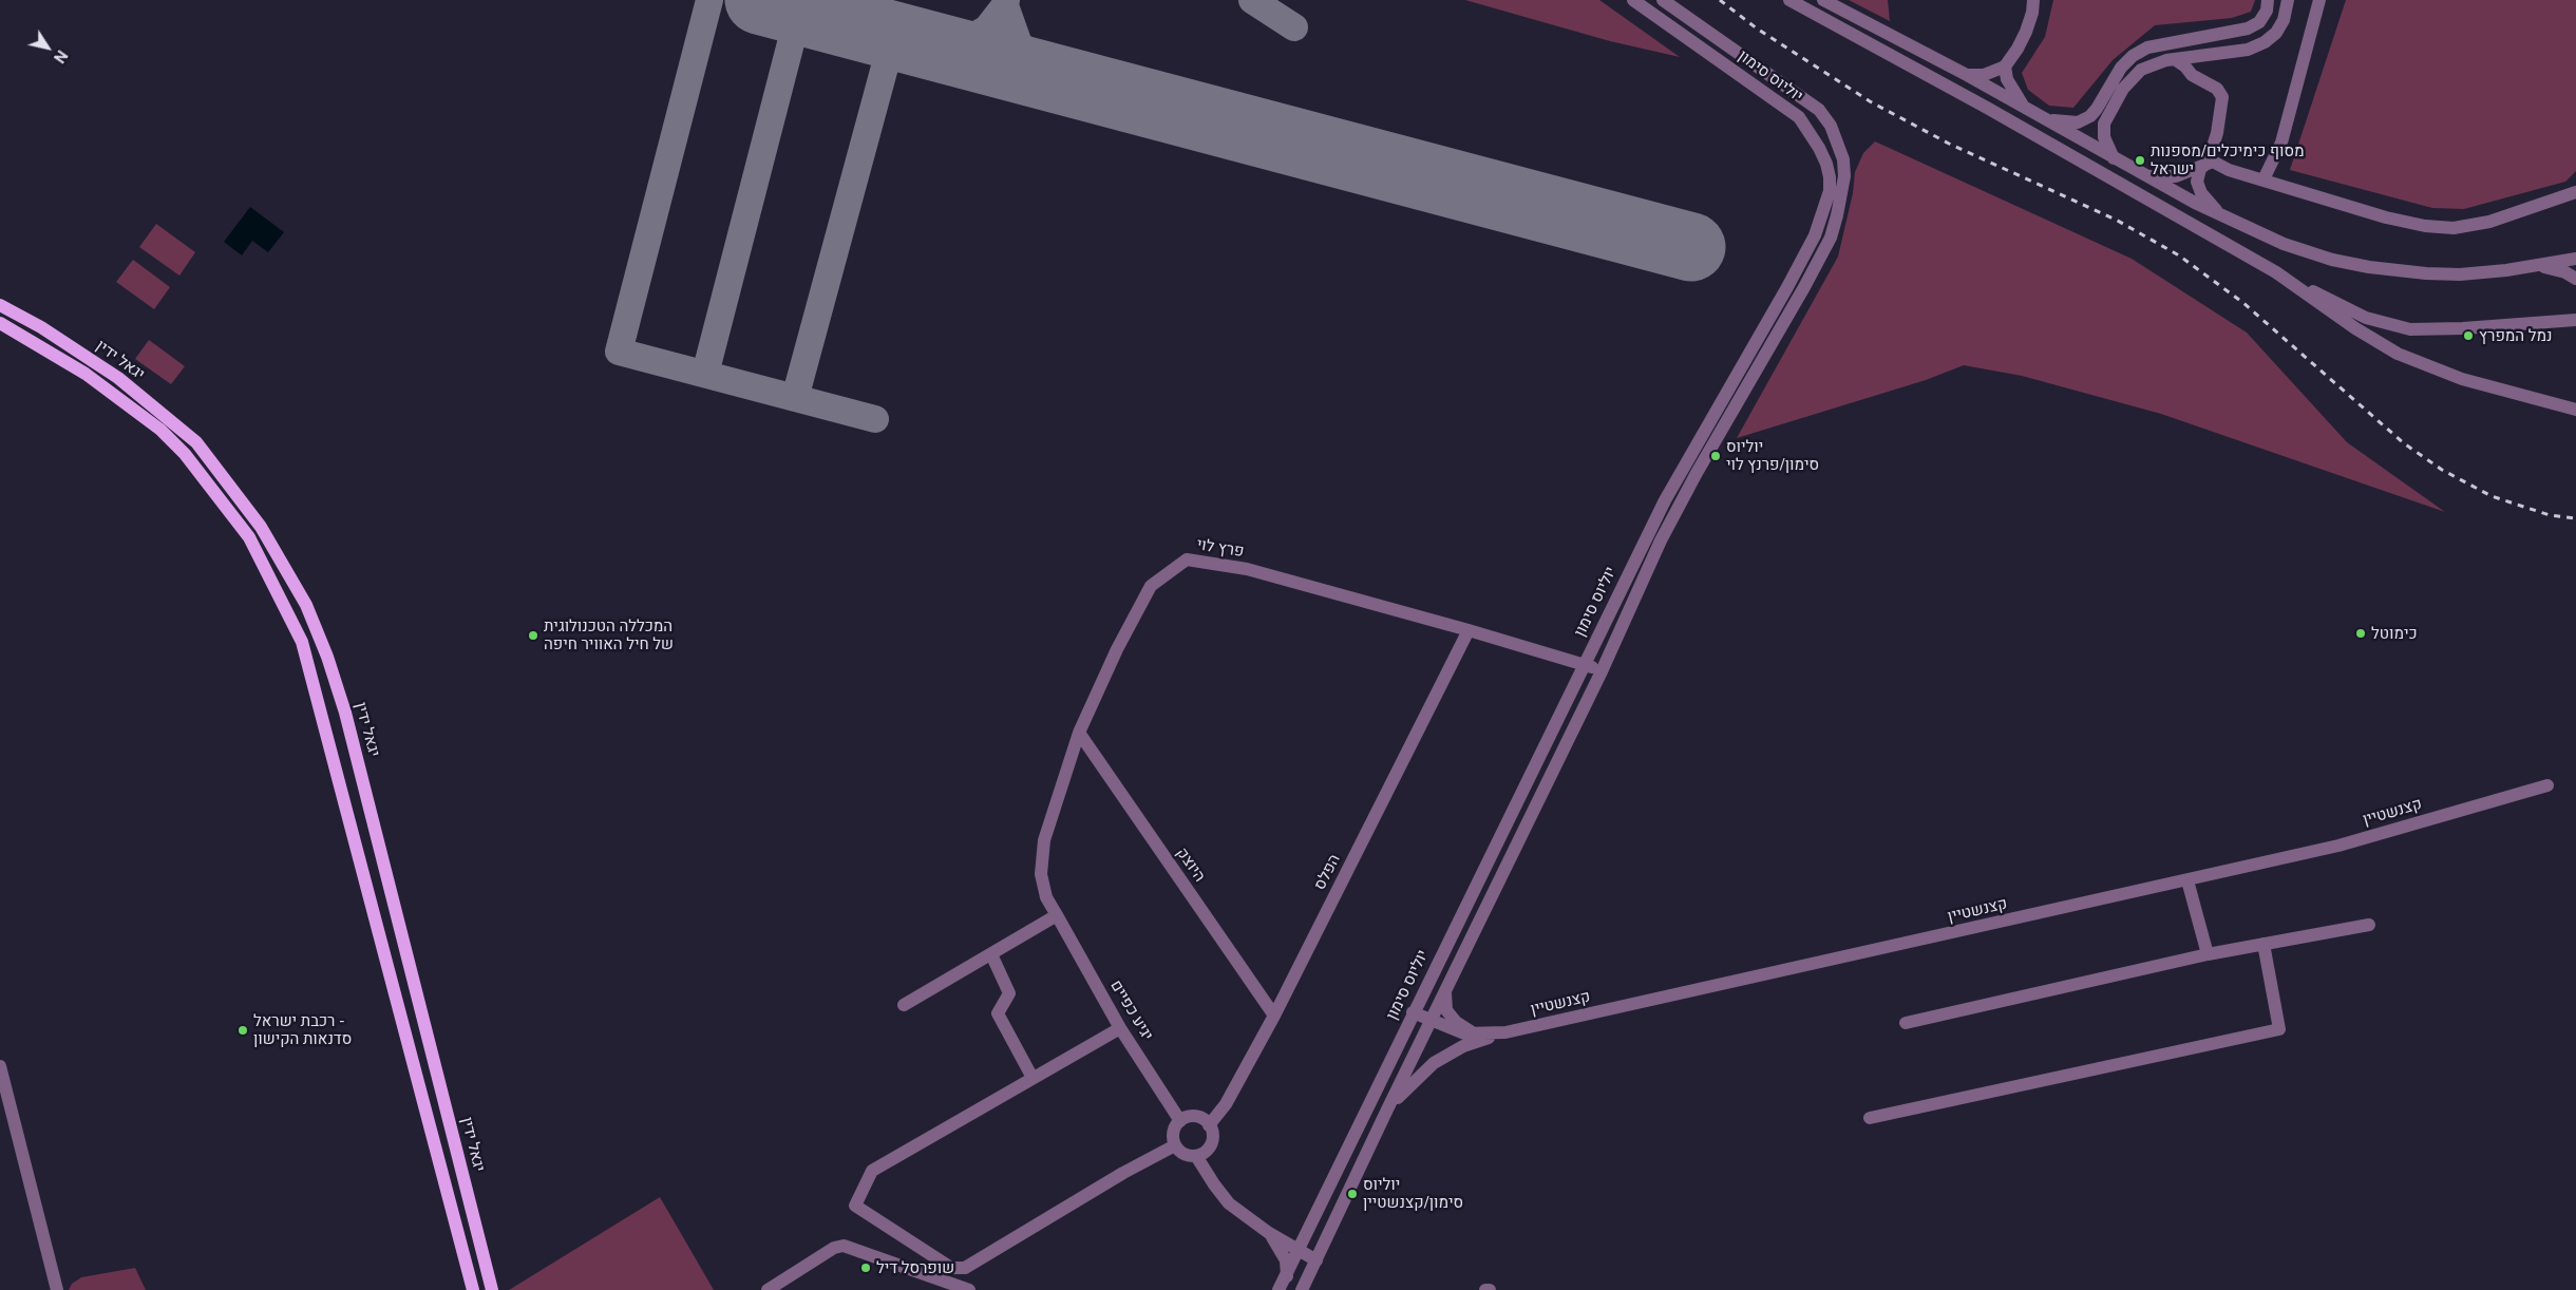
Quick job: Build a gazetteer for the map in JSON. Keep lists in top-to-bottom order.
{
  "streets": {
    "main road": ["יגאל ידין"],
    "street": [
      "יוליוס סימון",
      "פרץ לוי",
      "קצנשטיין",
      "היוצק",
      "הפלס",
      "יגיע כפיים"
    ]
  },
  "crossings": [
    ["יוליוס סימון", "פרץ לוי"],
    ["יוליוס סימון", "קצנשטיין"],
    ["פרץ לוי", "היוצק"],
    ["פרץ לוי", "הפלס"],
    ["פרץ לוי", "יגיע כפיים"],
    ["היוצק", "הפלס"],
    ["הפלס", "יגיע כפיים"]
  ],
  "places": [
    "מסוף כימיכלים/מספנות ישראל",
    "נמל המפרץ",
    "יוליוס סימון/פרנץ לוי",
    "כימוטל",
    "המכללה הטכנולוגית של חיל האוויר חיפה",
    "רכבת ישראל - סדנאות הקישון",
    "יוליוס סימון/קצנשטיין",
    "שופרסל דיל"
  ],
  "north": "bottom right"
}
